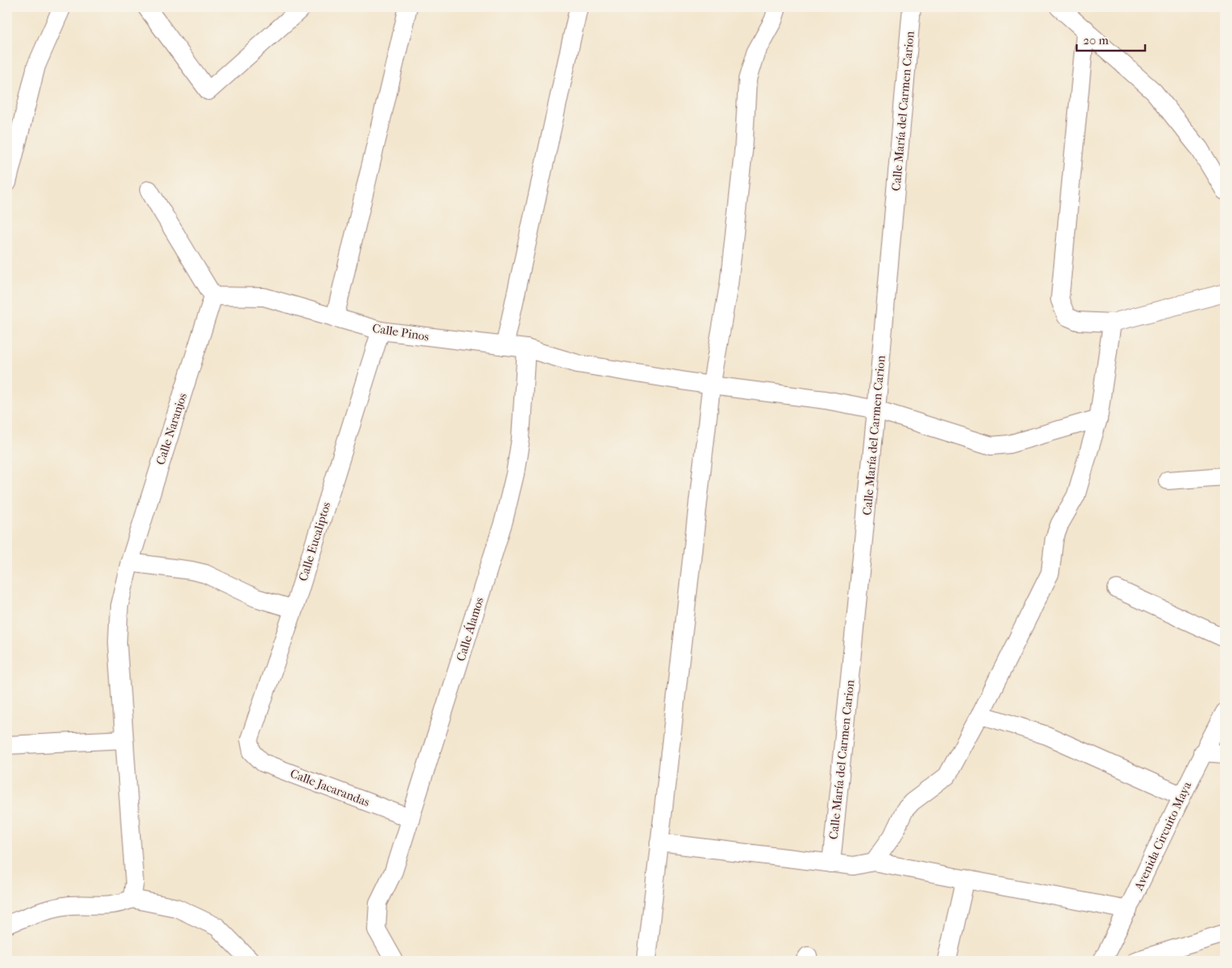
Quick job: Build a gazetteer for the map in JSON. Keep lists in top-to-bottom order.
{
  "streets": {
    "street": [
      "Calle María del Carmen Carion",
      "Calle Pinos",
      "Calle Naranjos",
      "Calle Eucaliptos",
      "Calle Álamos",
      "Calle Jacarandas",
      "Avenida Circuito Maya"
    ]
  },
  "crossings": [
    ["Calle María del Carmen Carion", "Calle Pinos"],
    ["Calle Pinos", "Calle Naranjos"],
    ["Calle Pinos", "Calle Eucaliptos"],
    ["Calle Pinos", "Calle Álamos"],
    ["Calle Eucaliptos", "Calle Jacarandas"],
    ["Calle Álamos", "Calle Jacarandas"]
  ],
  "scale_bar": "20 m"
}
